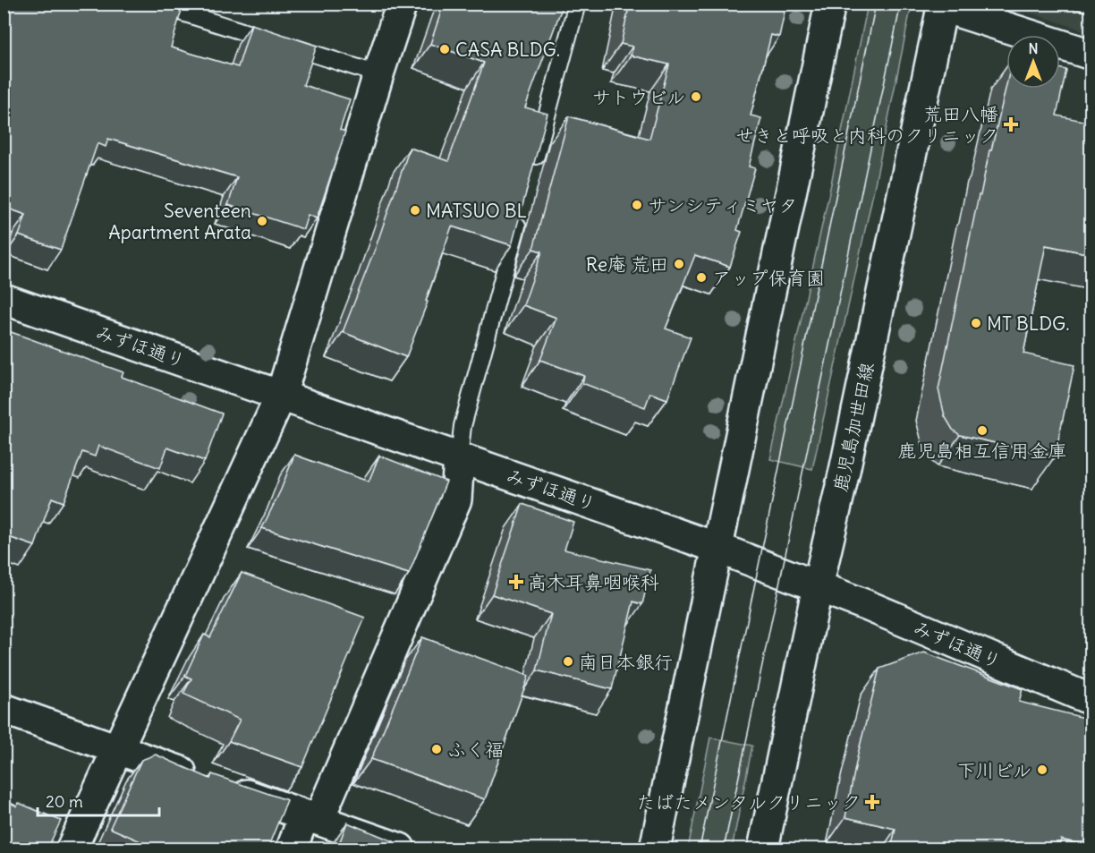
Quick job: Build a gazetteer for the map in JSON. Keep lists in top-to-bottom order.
{
  "streets": {
    "street": ["みずほ通り", "鹿児島加世田線"]
  },
  "crossings": [
    ["みずほ通り", "鹿児島加世田線"]
  ],
  "places": {
    "other": [
      "CASA BLDG.",
      "サトウビル",
      "サンシティミヤタ",
      "MATSUO BL",
      "Seventeen Apartment Arata",
      "Re庵 荒田",
      "アップ保育園",
      "MT BLDG.",
      "鹿児島相互信用金庫",
      "南日本銀行",
      "ふく福",
      "下川ビル"
    ],
    "health": ["荒田八幡 せきと呼吸と内科のクリニック", "高木耳鼻咽喉科", "たばたメンタルクリニック"]
  },
  "scale_bar": "20 m",
  "north": "top"
}
